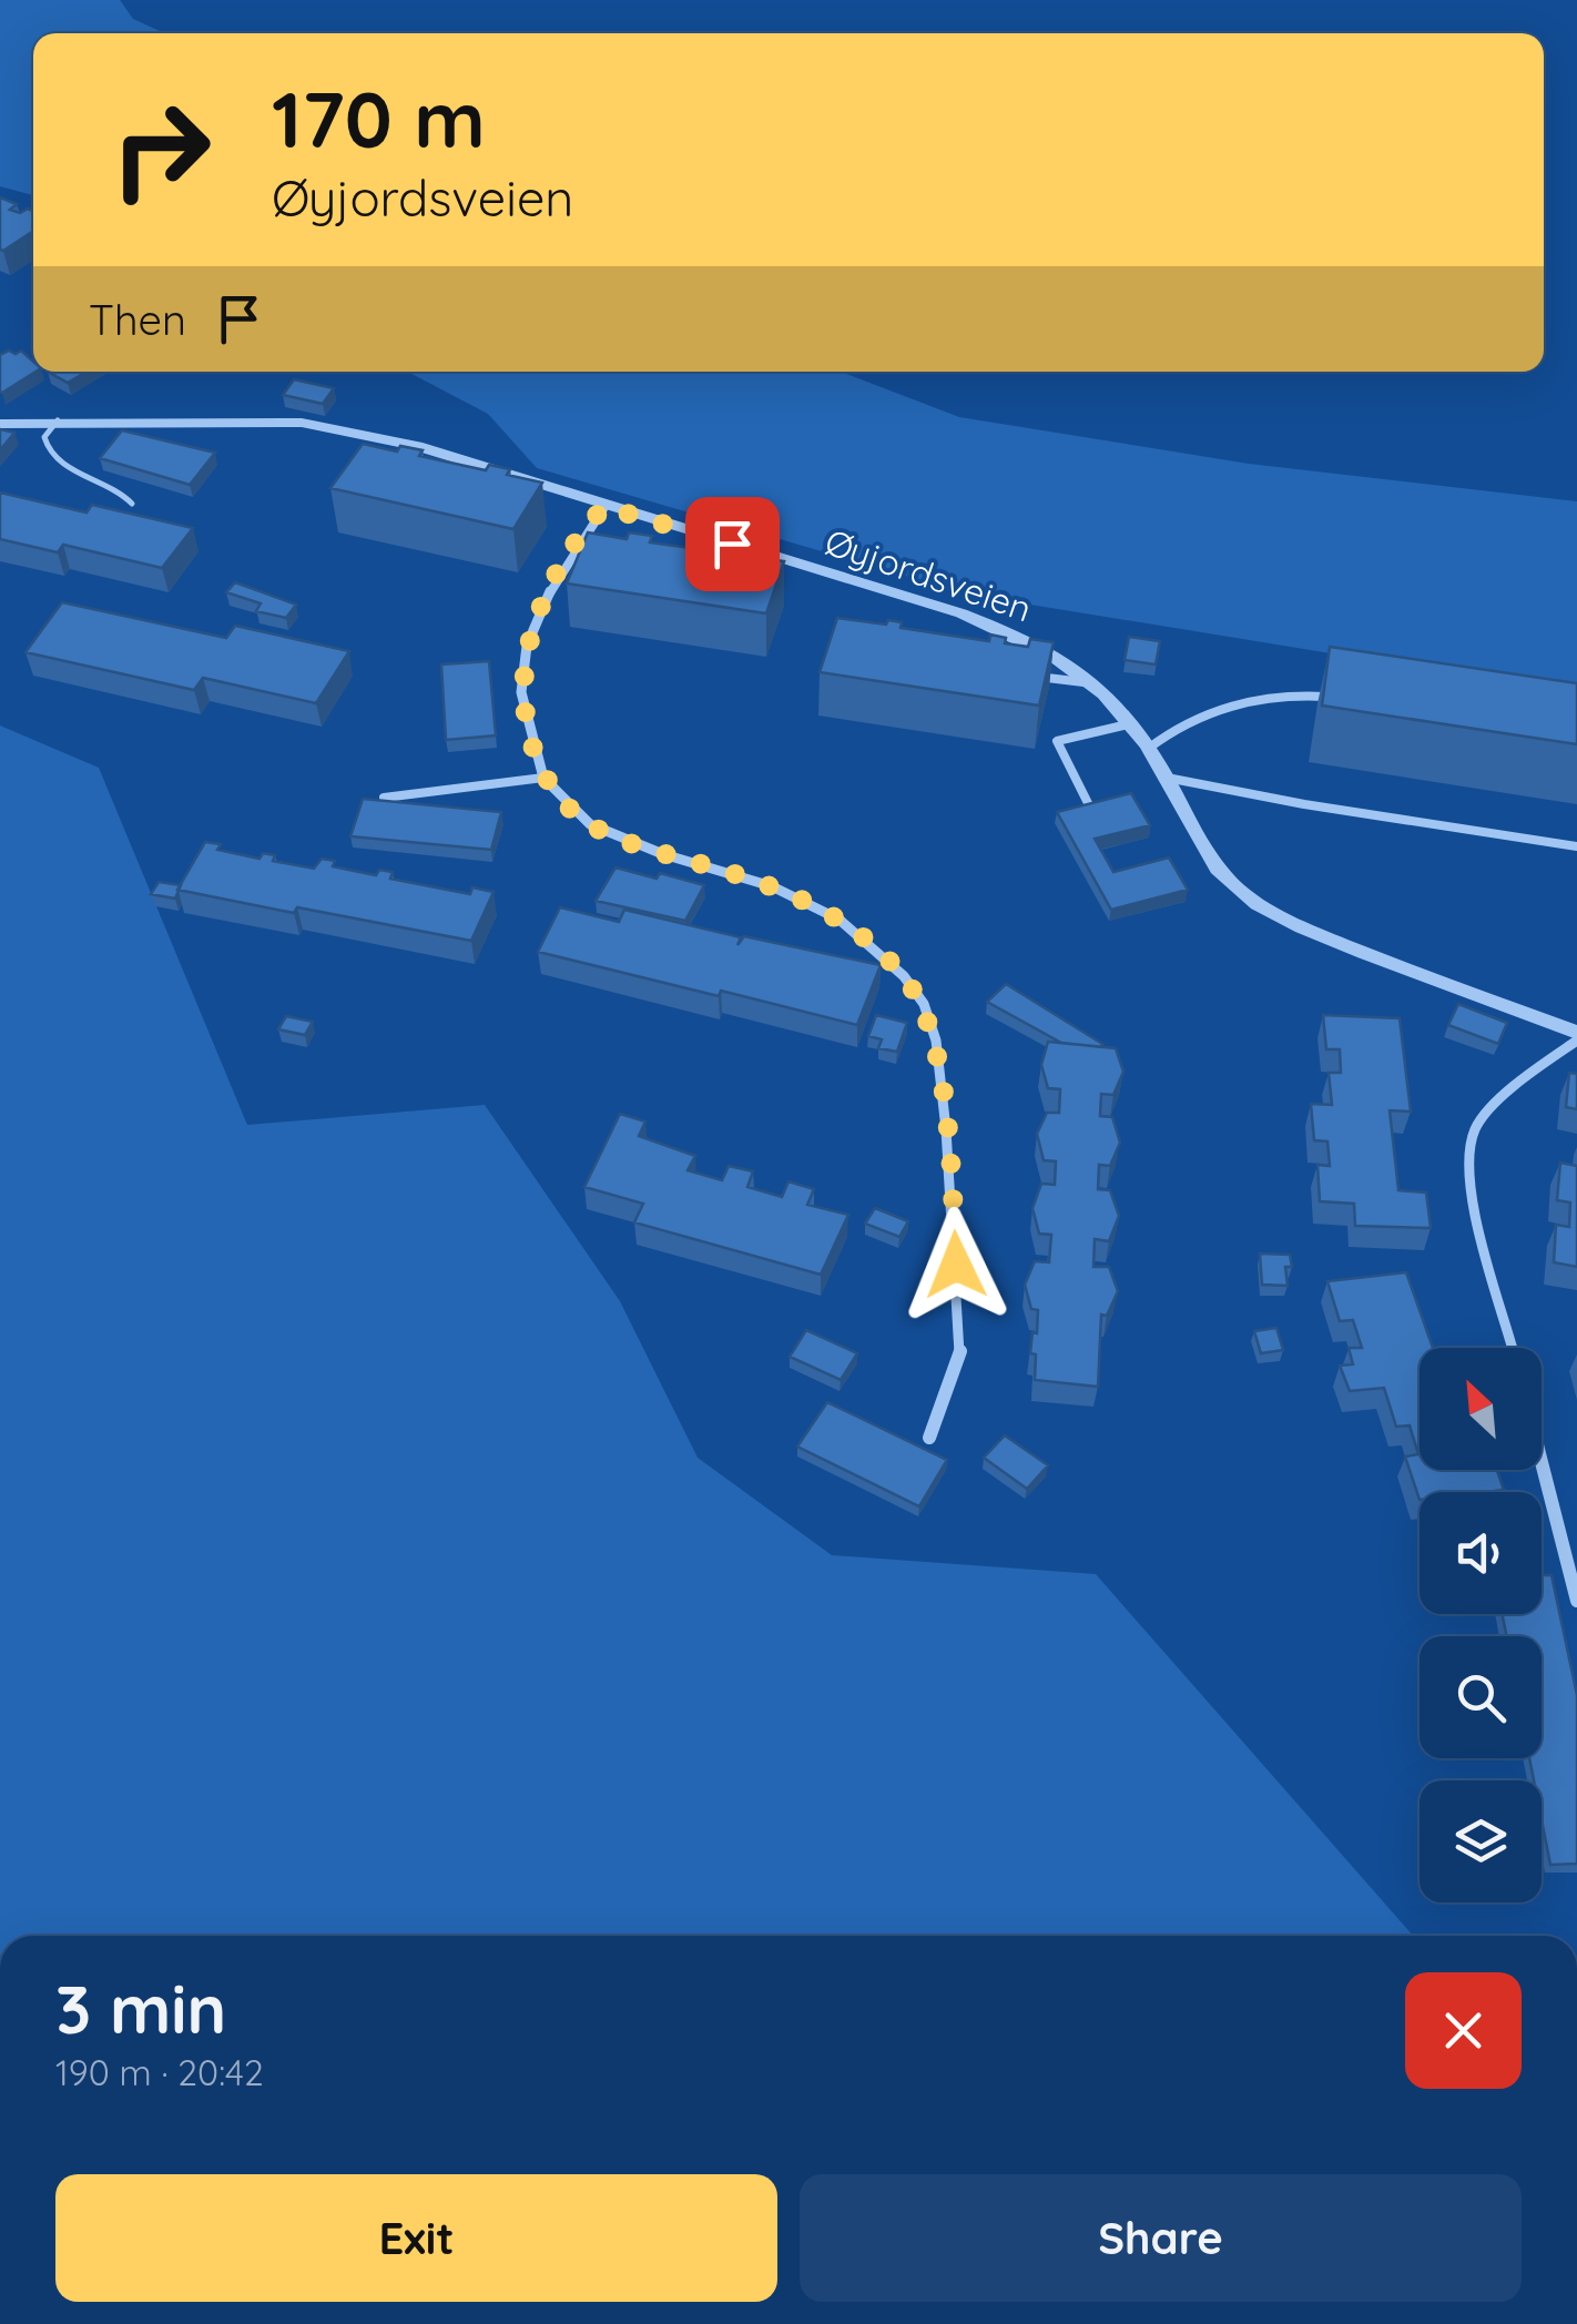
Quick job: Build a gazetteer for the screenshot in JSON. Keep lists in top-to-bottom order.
{
  "streets": {
    "street": ["Øyjordsveien"]
  },
  "north": "top left",
  "page": {
    "turn": ["170 m", "Øyjordsveien"],
    "then": "Then",
    "heading": ["3 min", "190 m · 20:42"],
    "buttons": ["Exit", "Share"]
  }
}
